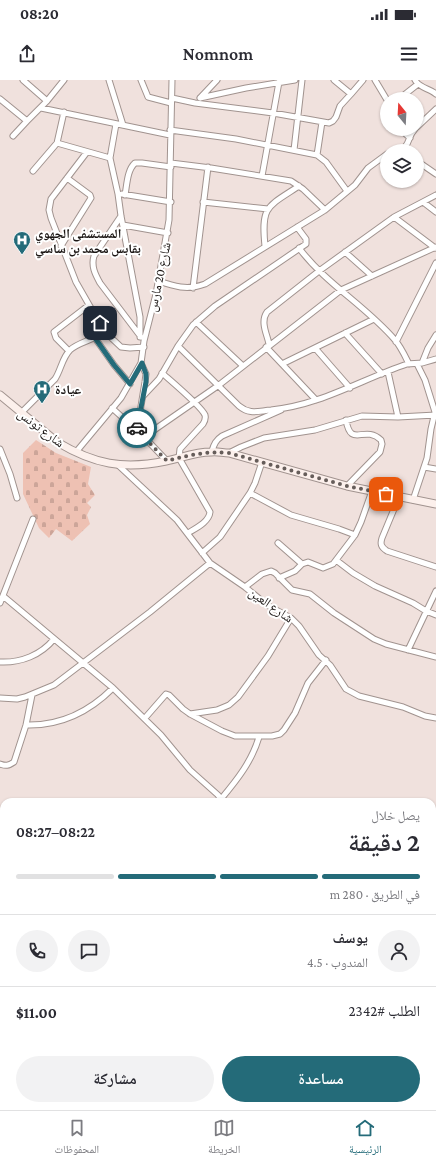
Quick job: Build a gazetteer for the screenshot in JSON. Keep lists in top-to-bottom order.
{
  "streets": {
    "street": ["شارع 20 مارس", "شارع تونس", "شارع العين"]
  },
  "crossings": [
    ["شارع 20 مارس", "شارع تونس"],
    ["شارع تونس", "شارع العين"]
  ],
  "places": {
    "hospital": ["المستشفى الجهوي بقابس محمد بن ساسي", "عيادة"]
  },
  "north": "top",
  "page": {
    "status": "08:20",
    "header": "Nomnom",
    "heading": ["2 دقيقة", "يصل خلال", "08:22–08:27"],
    "panel": [
      "يوسف",
      "المندوب · 4.5",
      "الطلب #2342",
      "$11.00"
    ],
    "bar": "في الطريق · 280 m",
    "buttons": ["مساعدة", "مشاركة"],
    "tabs": ["الرئيسية", "الخريطة", "المحفوظات"]
  }
}
